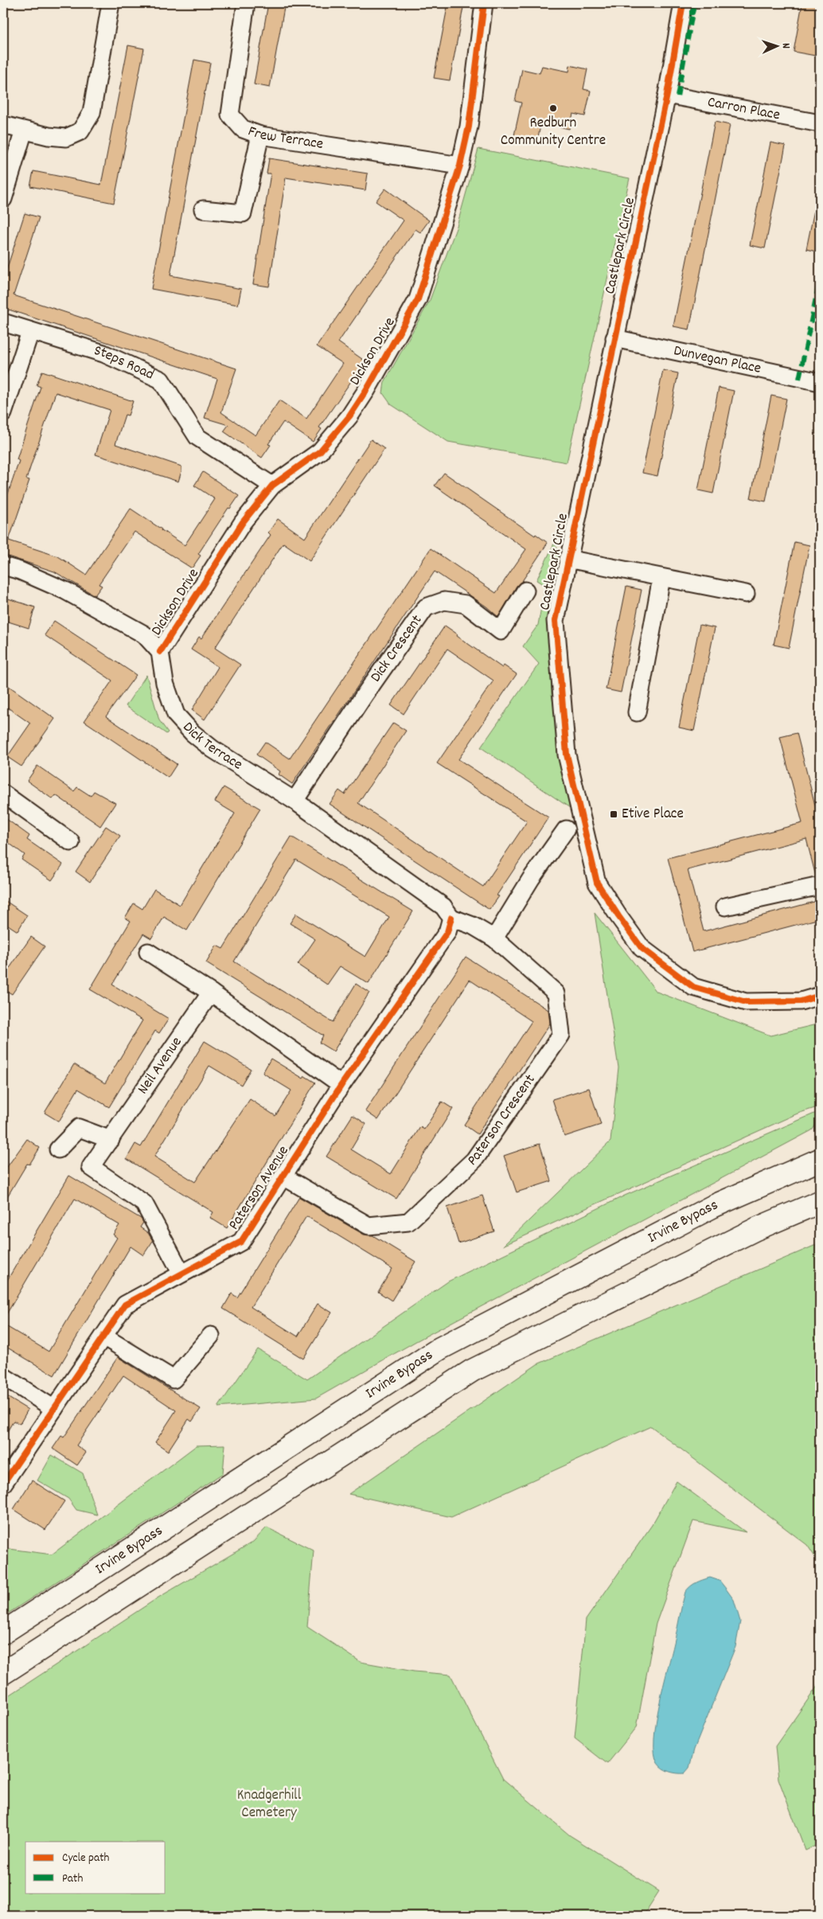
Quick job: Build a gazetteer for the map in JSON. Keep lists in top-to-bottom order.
{
  "streets": {
    "highway": ["Irvine Bypass"],
    "street": [
      "Carron Place",
      "Frew Terrace",
      "Castlepark Circle",
      "Dickson Drive",
      "Dunvegan Place",
      "Steps Road",
      "Dick Crescent",
      "Dick Terrace",
      "Neil Avenue",
      "Paterson Crescent",
      "Paterson Avenue"
    ]
  },
  "crossings": [
    ["Carron Place", "Castlepark Circle"],
    ["Frew Terrace", "Dickson Drive"],
    ["Castlepark Circle", "Dunvegan Place"],
    ["Dickson Drive", "Steps Road"],
    ["Dickson Drive", "Dick Terrace"],
    ["Dick Crescent", "Dick Terrace"],
    ["Dick Terrace", "Paterson Crescent"],
    ["Dick Terrace", "Paterson Avenue"],
    ["Neil Avenue", "Paterson Avenue"],
    ["Paterson Crescent", "Paterson Avenue"]
  ],
  "parks": ["Knadgerhill Cemetery"],
  "places": {
    "other": ["Redburn Community Centre"],
    "transit": ["Etive Place"]
  },
  "legend": ["Cycle path", "Path"],
  "north": "right"
}
